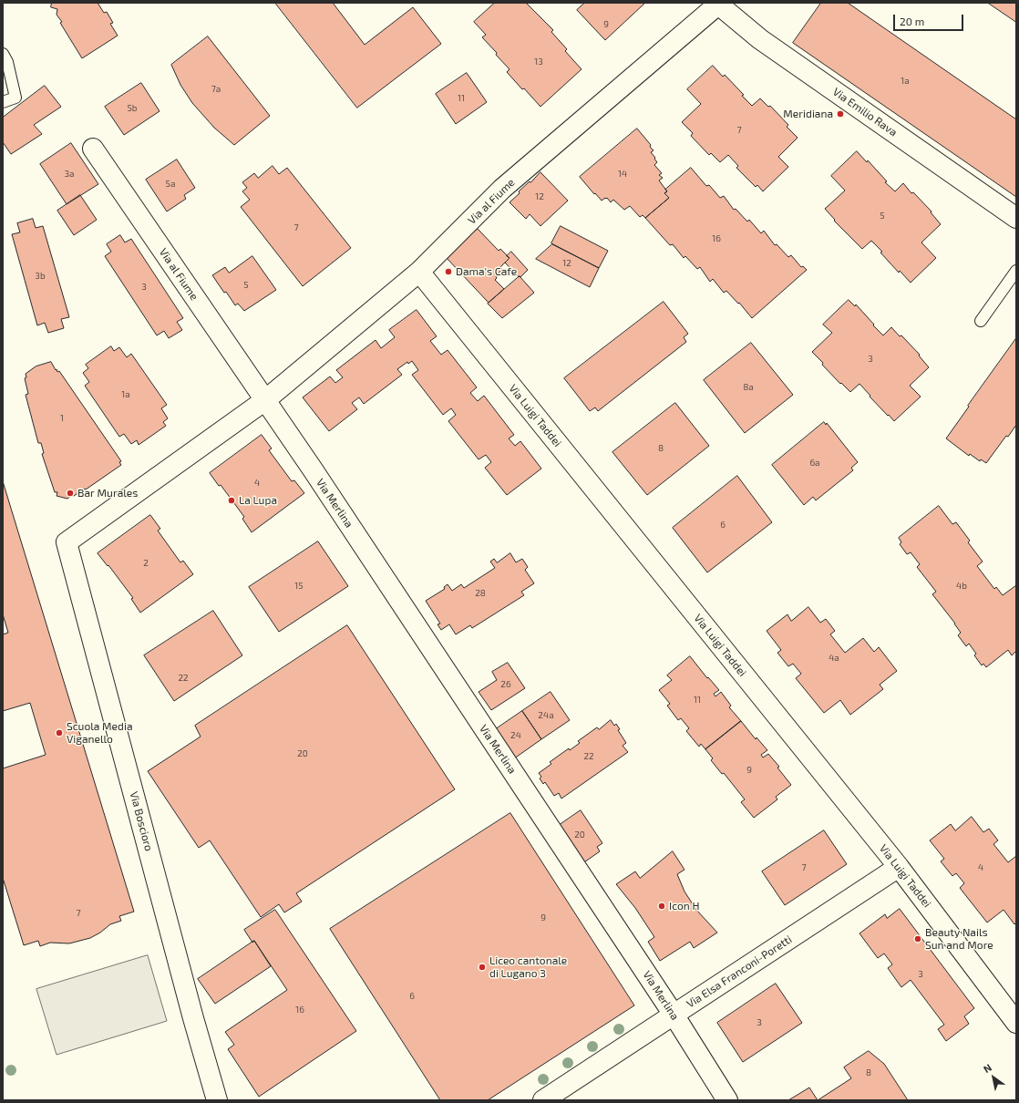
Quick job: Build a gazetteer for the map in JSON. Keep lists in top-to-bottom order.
{
  "streets": {
    "street": [
      "Via Emilio Rava",
      "Via al Fiume",
      "Via Luigi Taddei",
      "Via Merlina",
      "Via Boscioro",
      "Via Elsa Franconi-Poretti"
    ]
  },
  "crossings": [
    ["Via Emilio Rava", "Via al Fiume"],
    ["Via al Fiume", "Via Luigi Taddei"],
    ["Via al Fiume", "Via Merlina"],
    ["Via al Fiume", "Via Boscioro"],
    ["Via Luigi Taddei", "Via Elsa Franconi-Poretti"],
    ["Via Merlina", "Via Elsa Franconi-Poretti"]
  ],
  "places": [
    "Meridiana",
    "Dama's Cafe",
    "Bar Murales",
    "La Lupa",
    "Scuola Media Viganello",
    "Icon H",
    "Beauty Nails Sun and More",
    "Liceo cantonale di Lugano 3"
  ],
  "house_numbers": [
    "9",
    "13",
    "1a",
    "7a",
    "11",
    "5b",
    "7",
    "3a",
    "14",
    "5a",
    "12",
    "5",
    "7",
    "16",
    "12",
    "3b",
    "5",
    "3",
    "3",
    "8a",
    "1a",
    "1",
    "8",
    "6a",
    "4",
    "6",
    "2",
    "15",
    "4b",
    "28",
    "4a",
    "22",
    "26",
    "11",
    "24a",
    "24",
    "20",
    "22",
    "9",
    "20",
    "7",
    "4",
    "7",
    "9",
    "3",
    "6",
    "16",
    "3",
    "8"
  ],
  "scale_bar": "20 m",
  "north": "top left"
}
